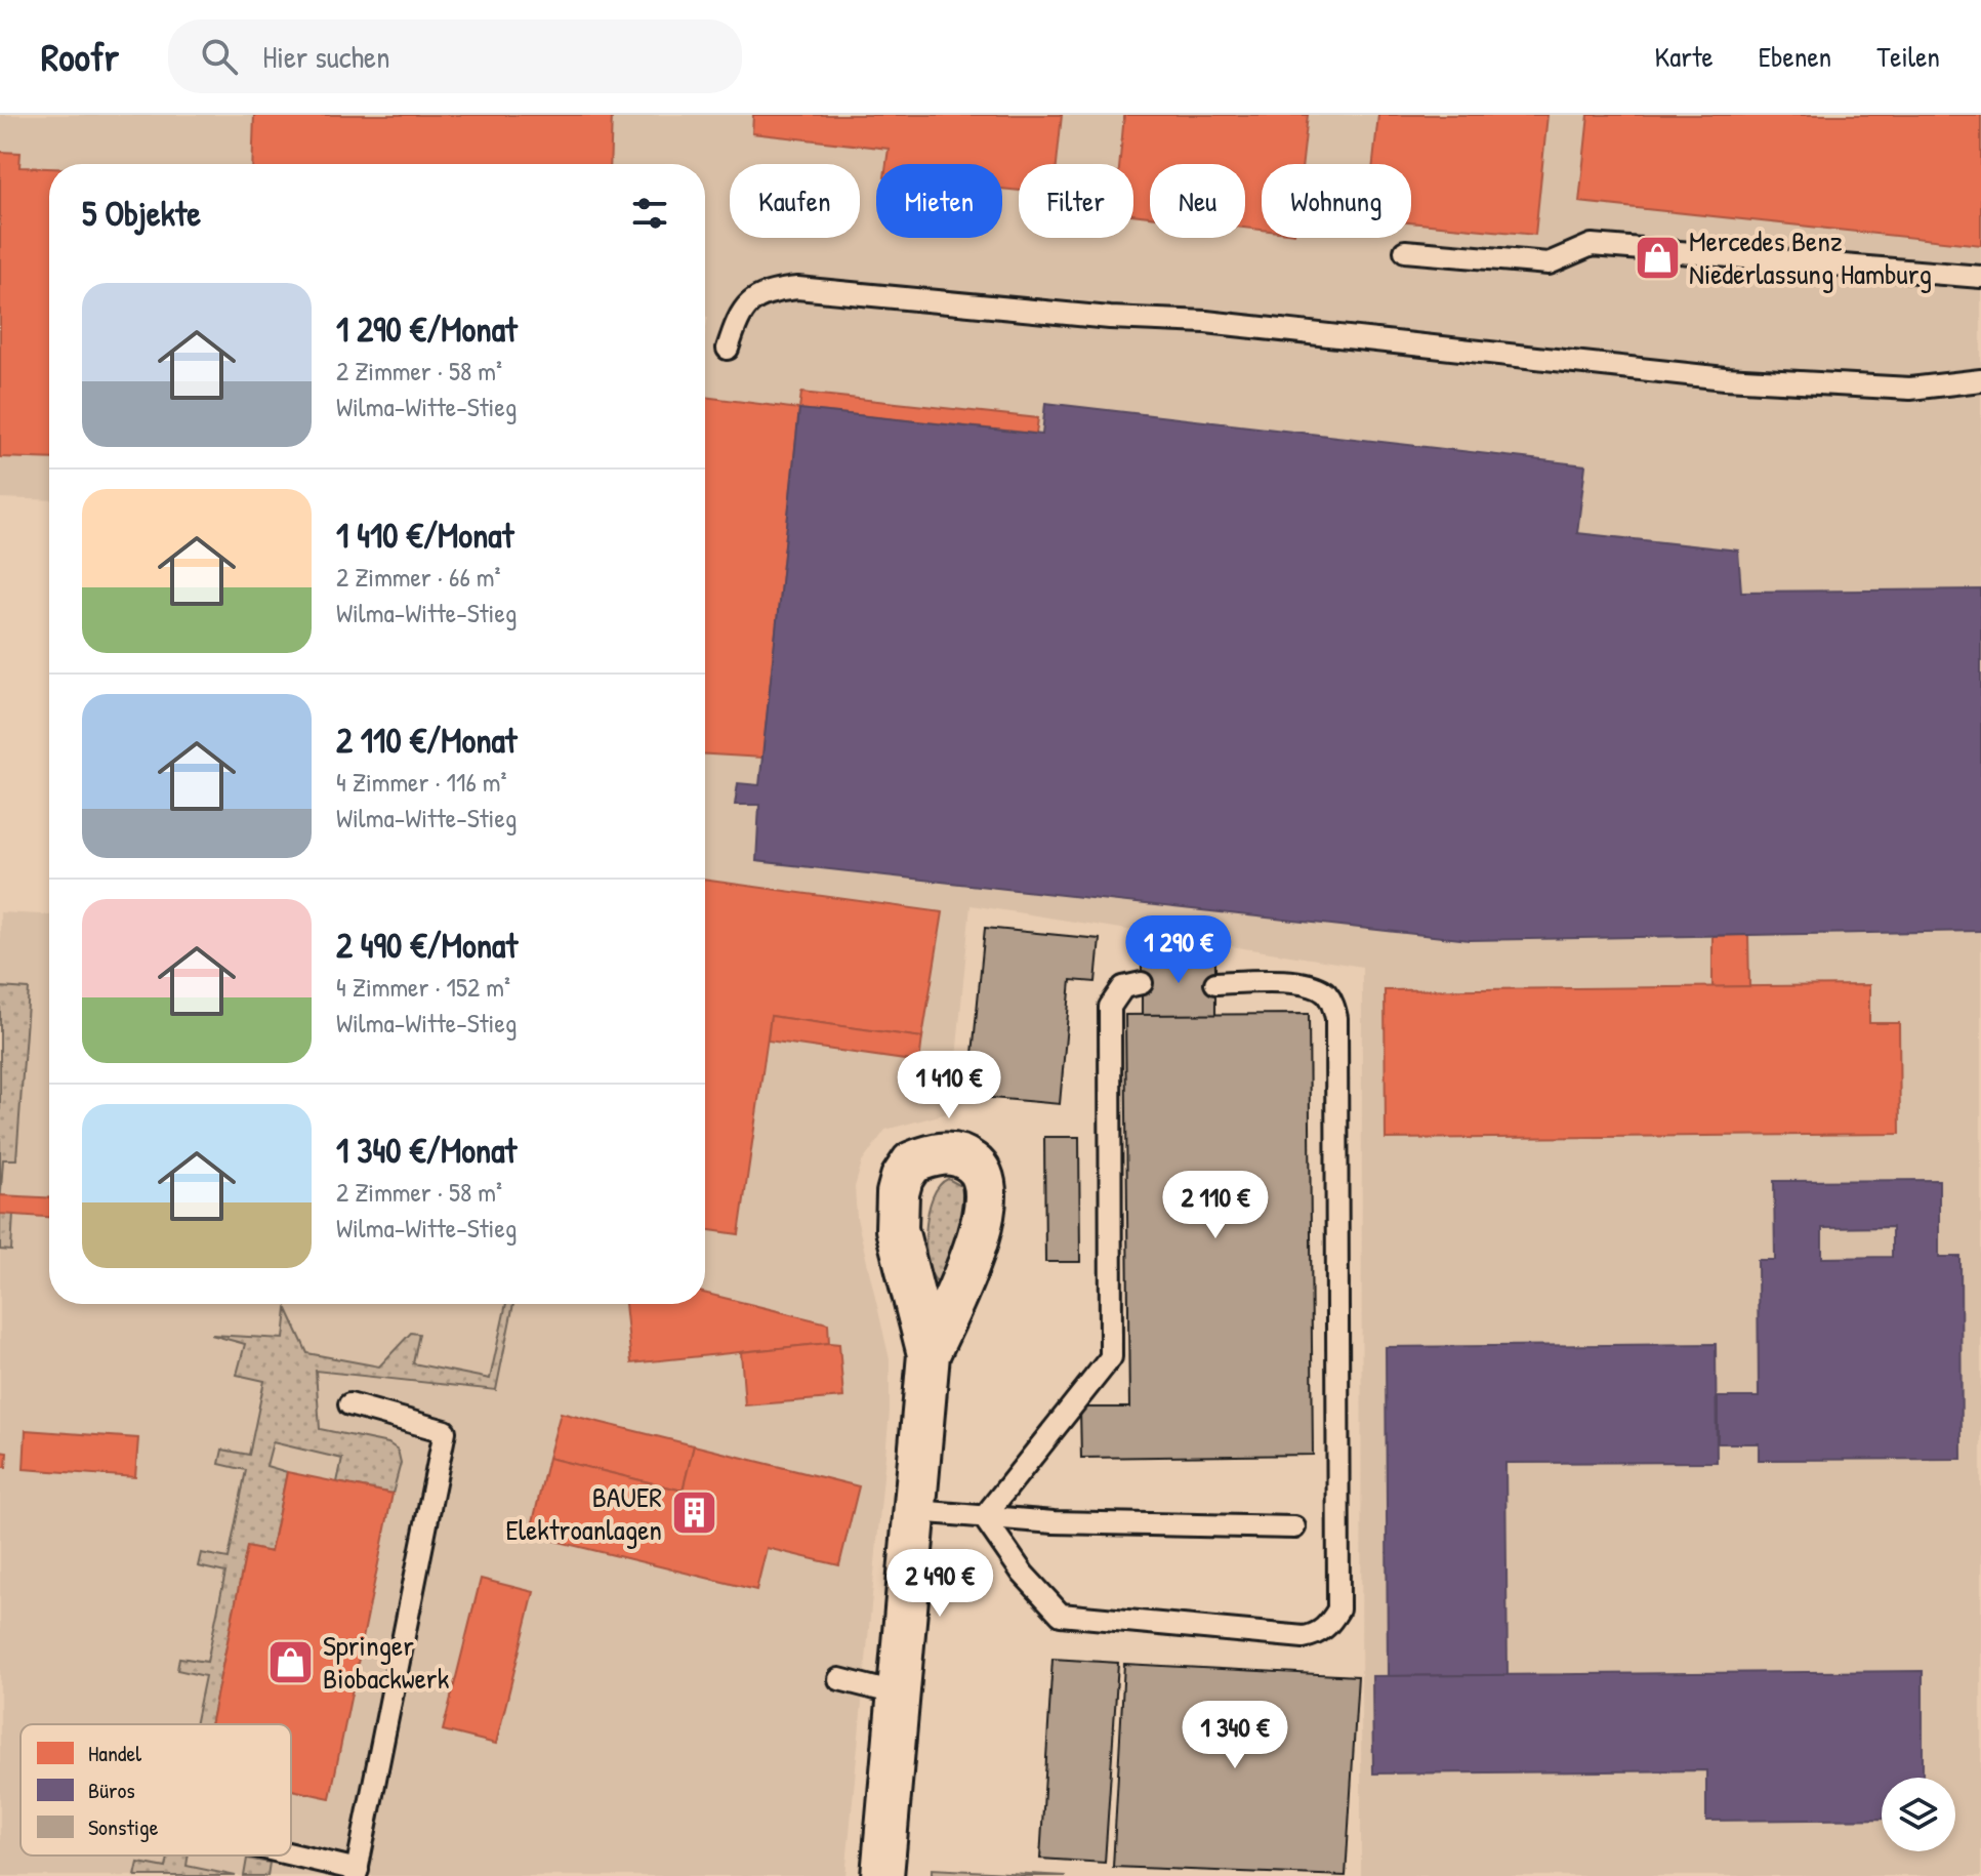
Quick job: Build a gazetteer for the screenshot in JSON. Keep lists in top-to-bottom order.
{
  "places": {
    "shop": ["Mercedes Benz Niederlassung Hamburg", "Springer Biobackwerk"],
    "building": ["BAUER Elektroanlagen"]
  },
  "legend": ["Handel", "Büros", "Sonstige"],
  "page": {
    "header": "Roofr",
    "search": "Hier suchen",
    "nav": ["Karte", "Ebenen", "Teilen"],
    "chip": [
      "Kaufen",
      "Mieten",
      "Filter",
      "Neu",
      "Wohnung"
    ],
    "heading": "5 Objekte",
    "list": [
      {
        "name": "1 290 €/Monat",
        "note": "2 Zimmer · 58 m² · Wilma-Witte-Stieg"
      },
      {
        "name": "1 410 €/Monat",
        "note": "2 Zimmer · 66 m² · Wilma-Witte-Stieg"
      },
      {
        "name": "2 110 €/Monat",
        "note": "4 Zimmer · 116 m² · Wilma-Witte-Stieg"
      },
      {
        "name": "2 490 €/Monat",
        "note": "4 Zimmer · 152 m² · Wilma-Witte-Stieg"
      },
      {
        "name": "1 340 €/Monat",
        "note": "2 Zimmer · 58 m² · Wilma-Witte-Stieg"
      }
    ],
    "price": [
      "1 290 €",
      "1 410 €",
      "2 110 €",
      "2 490 €",
      "1 340 €"
    ]
  }
}
